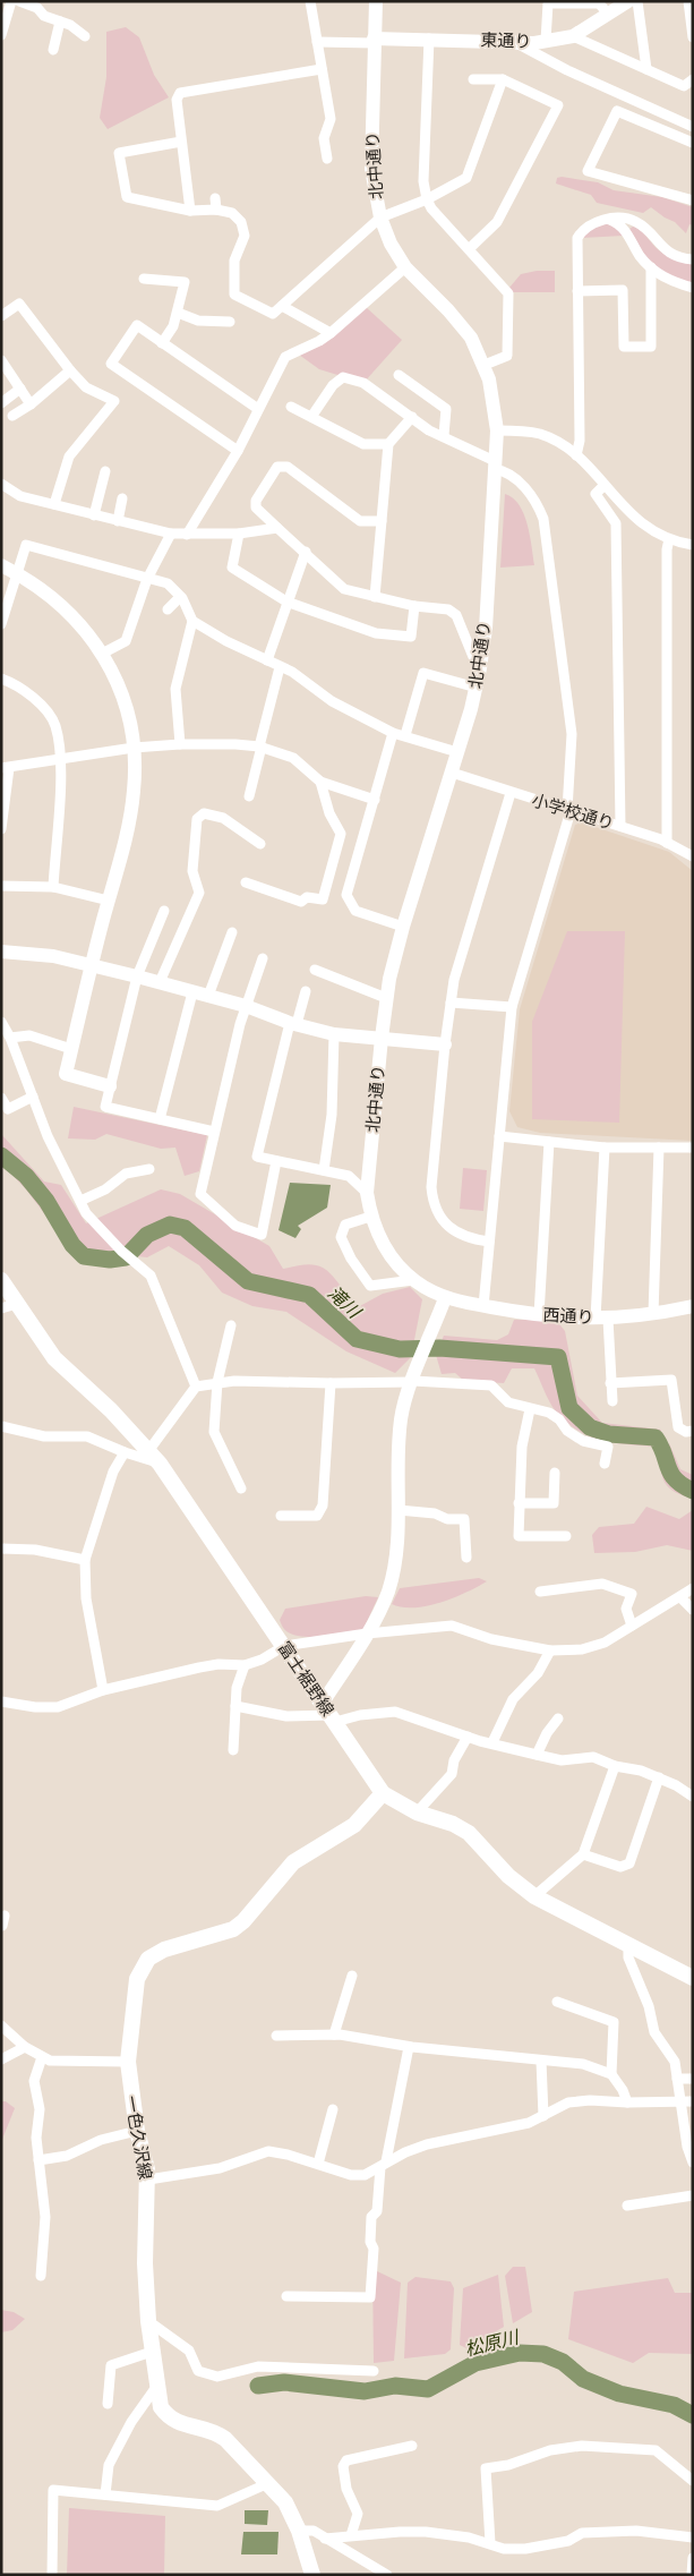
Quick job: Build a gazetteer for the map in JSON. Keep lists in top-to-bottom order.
{
  "streets": {
    "main road": ["富士裾野線", "一色久沢線"],
    "street": [
      "東通り",
      "北中通り",
      "小学校通り",
      "西通り"
    ]
  },
  "crossings": [
    ["東通り", "北中通り"],
    ["北中通り", "小学校通り"],
    ["北中通り", "西通り"],
    ["富士裾野線", "一色久沢線"]
  ],
  "water": ["滝川", "松原川"]
}
